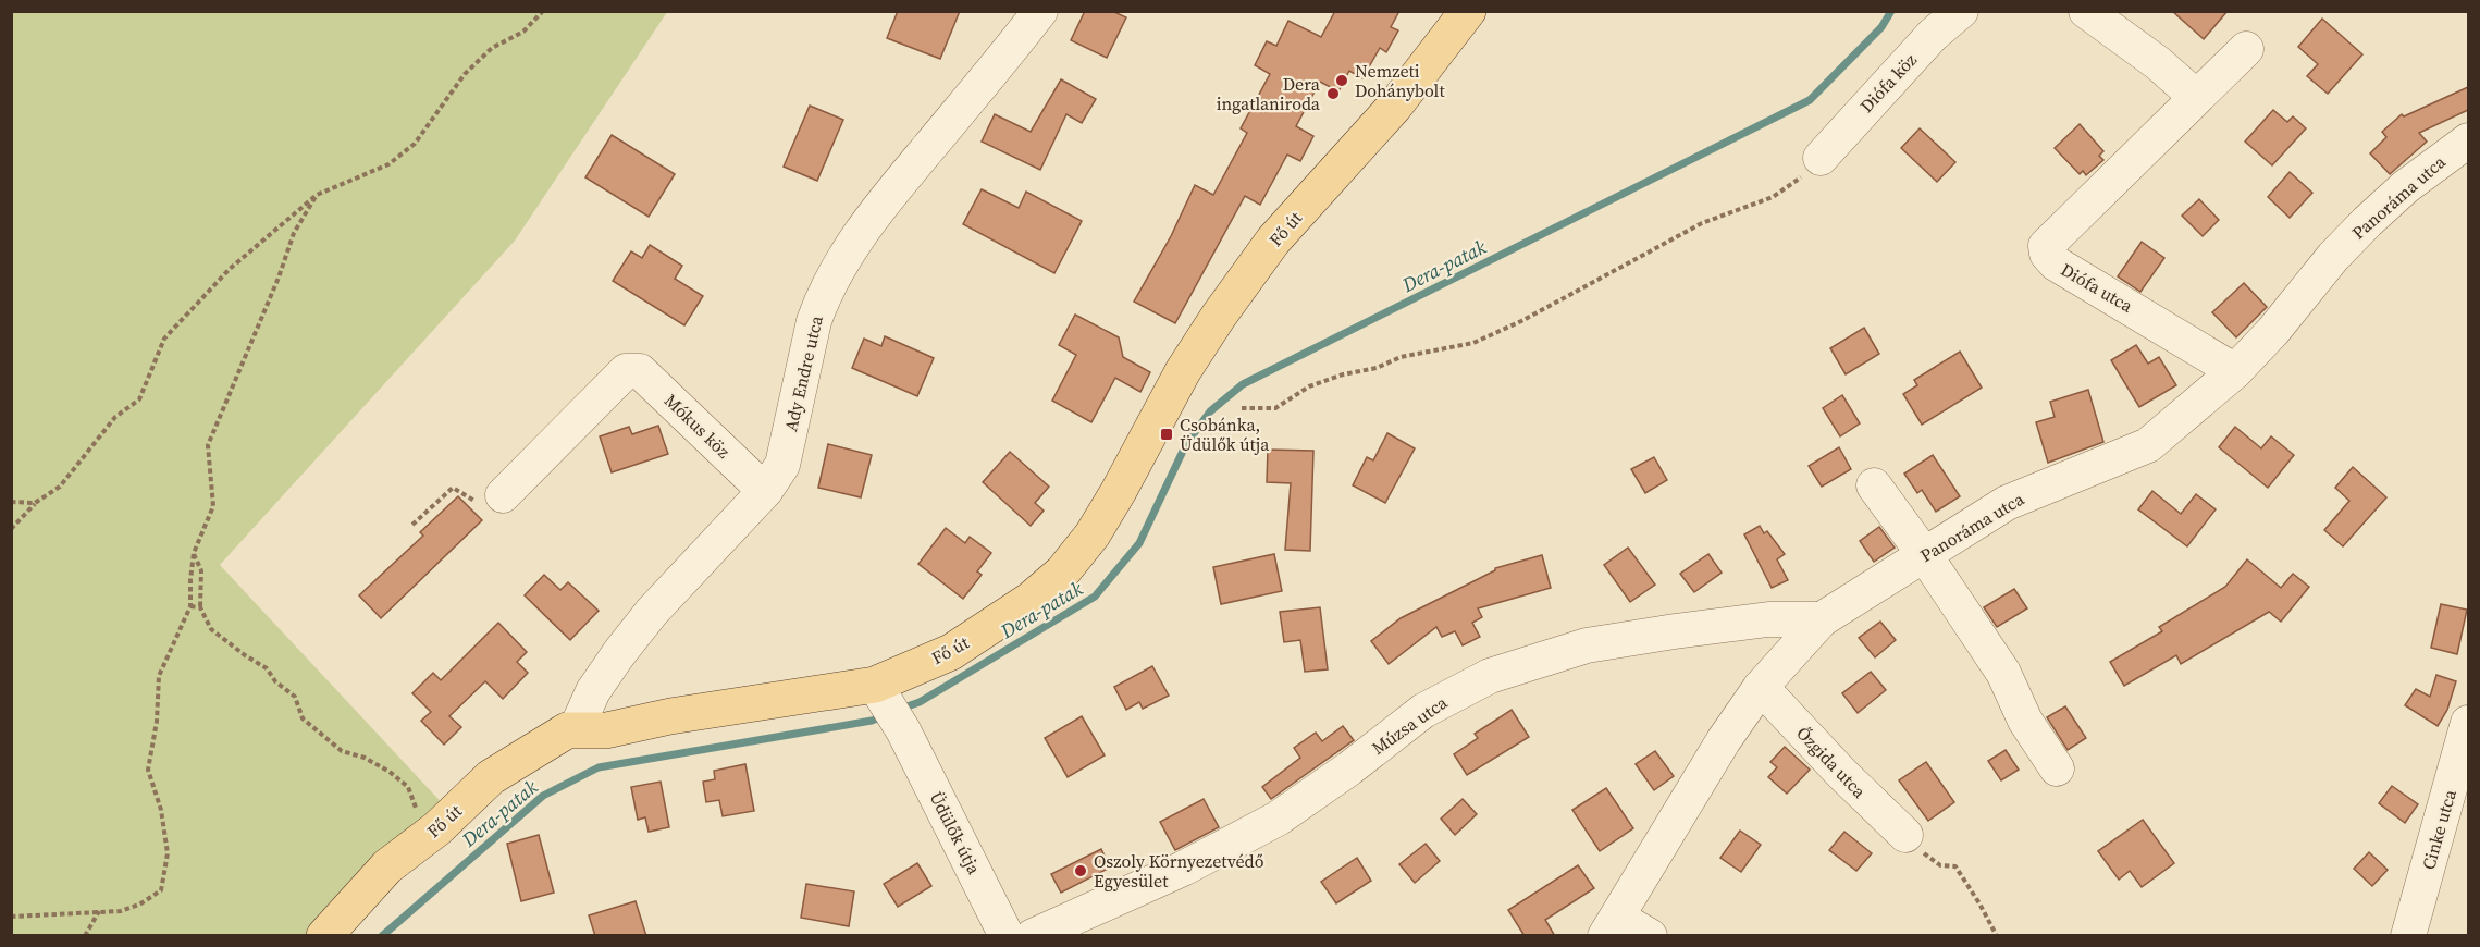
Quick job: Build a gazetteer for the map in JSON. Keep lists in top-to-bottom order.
{
  "streets": {
    "main road": ["Fő út"],
    "street": [
      "Diófa köz",
      "Panoráma utca",
      "Diófa utca",
      "Ady Endre utca",
      "Mókus köz",
      "Múzsa utca",
      "Őzgida utca",
      "Cinke utca",
      "Üdülők útja"
    ]
  },
  "crossings": [
    ["Panoráma utca", "Diófa utca"],
    ["Panoráma utca", "Múzsa utca"],
    ["Panoráma utca", "Őzgida utca"],
    ["Fő út", "Ady Endre utca"],
    ["Fő út", "Üdülők útja"],
    ["Ady Endre utca", "Mókus köz"]
  ],
  "water": ["Dera-patak"],
  "places": {
    "other": ["Nemzeti Dohánybolt", "Dera ingatlaniroda", "Oszoly Környezetvédő Egyesület"],
    "transit": ["Csobánka, Üdülők útja"]
  }
}
